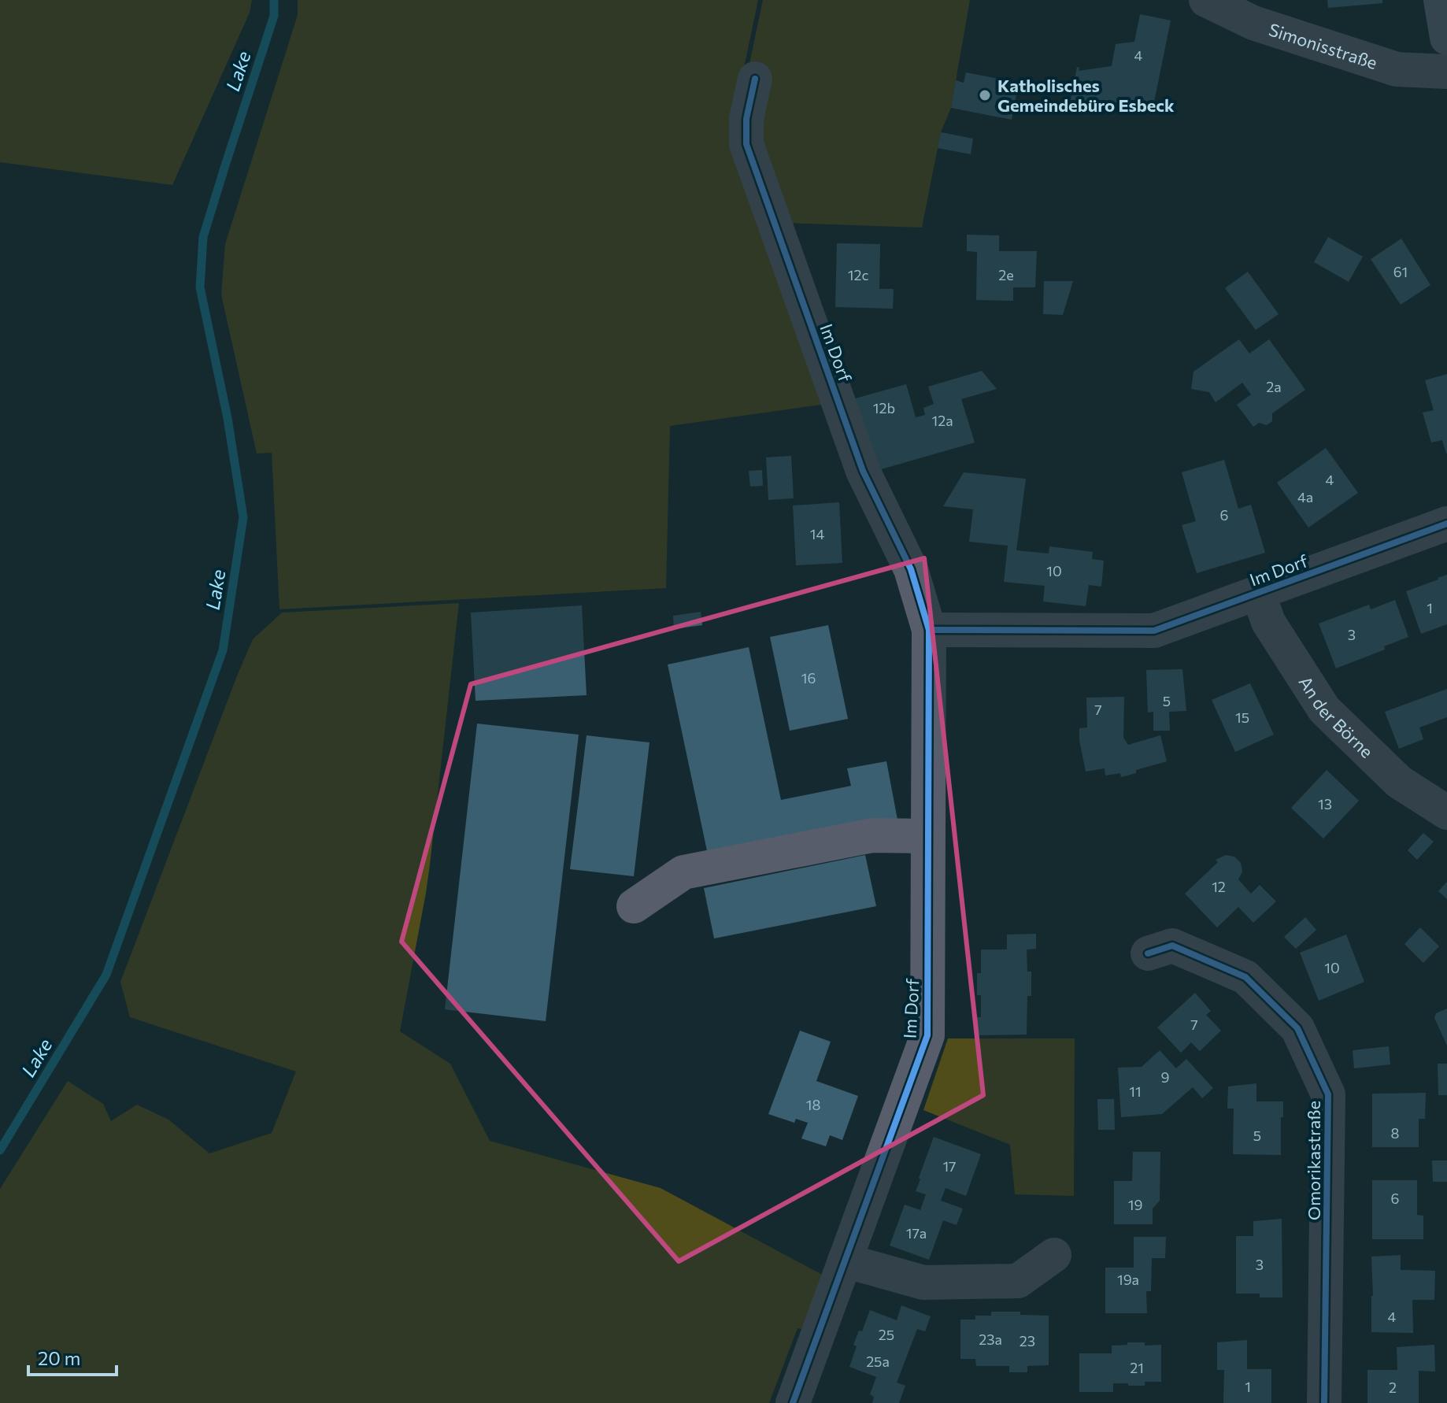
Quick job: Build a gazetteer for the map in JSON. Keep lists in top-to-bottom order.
{
  "streets": {
    "street": [
      "Simonisstraße",
      "Im Dorf",
      "An der Börne",
      "Omorikastraße"
    ]
  },
  "crossings": [
    ["Im Dorf", "An der Börne"]
  ],
  "water": ["Lake"],
  "places": ["Katholisches Gemeindebüro Esbeck"],
  "house_numbers": [
    "4",
    "61",
    "12c",
    "2e",
    "2a",
    "12b",
    "12a",
    "4",
    "4a",
    "6",
    "14",
    "10",
    "1",
    "3",
    "16",
    "5",
    "7",
    "15",
    "13",
    "12",
    "10",
    "7",
    "9",
    "11",
    "18",
    "8",
    "5",
    "17",
    "6",
    "19",
    "17a",
    "3",
    "19a",
    "4",
    "25",
    "23a",
    "23",
    "25a",
    "21",
    "1",
    "2"
  ],
  "scale_bar": "20 m"
}
